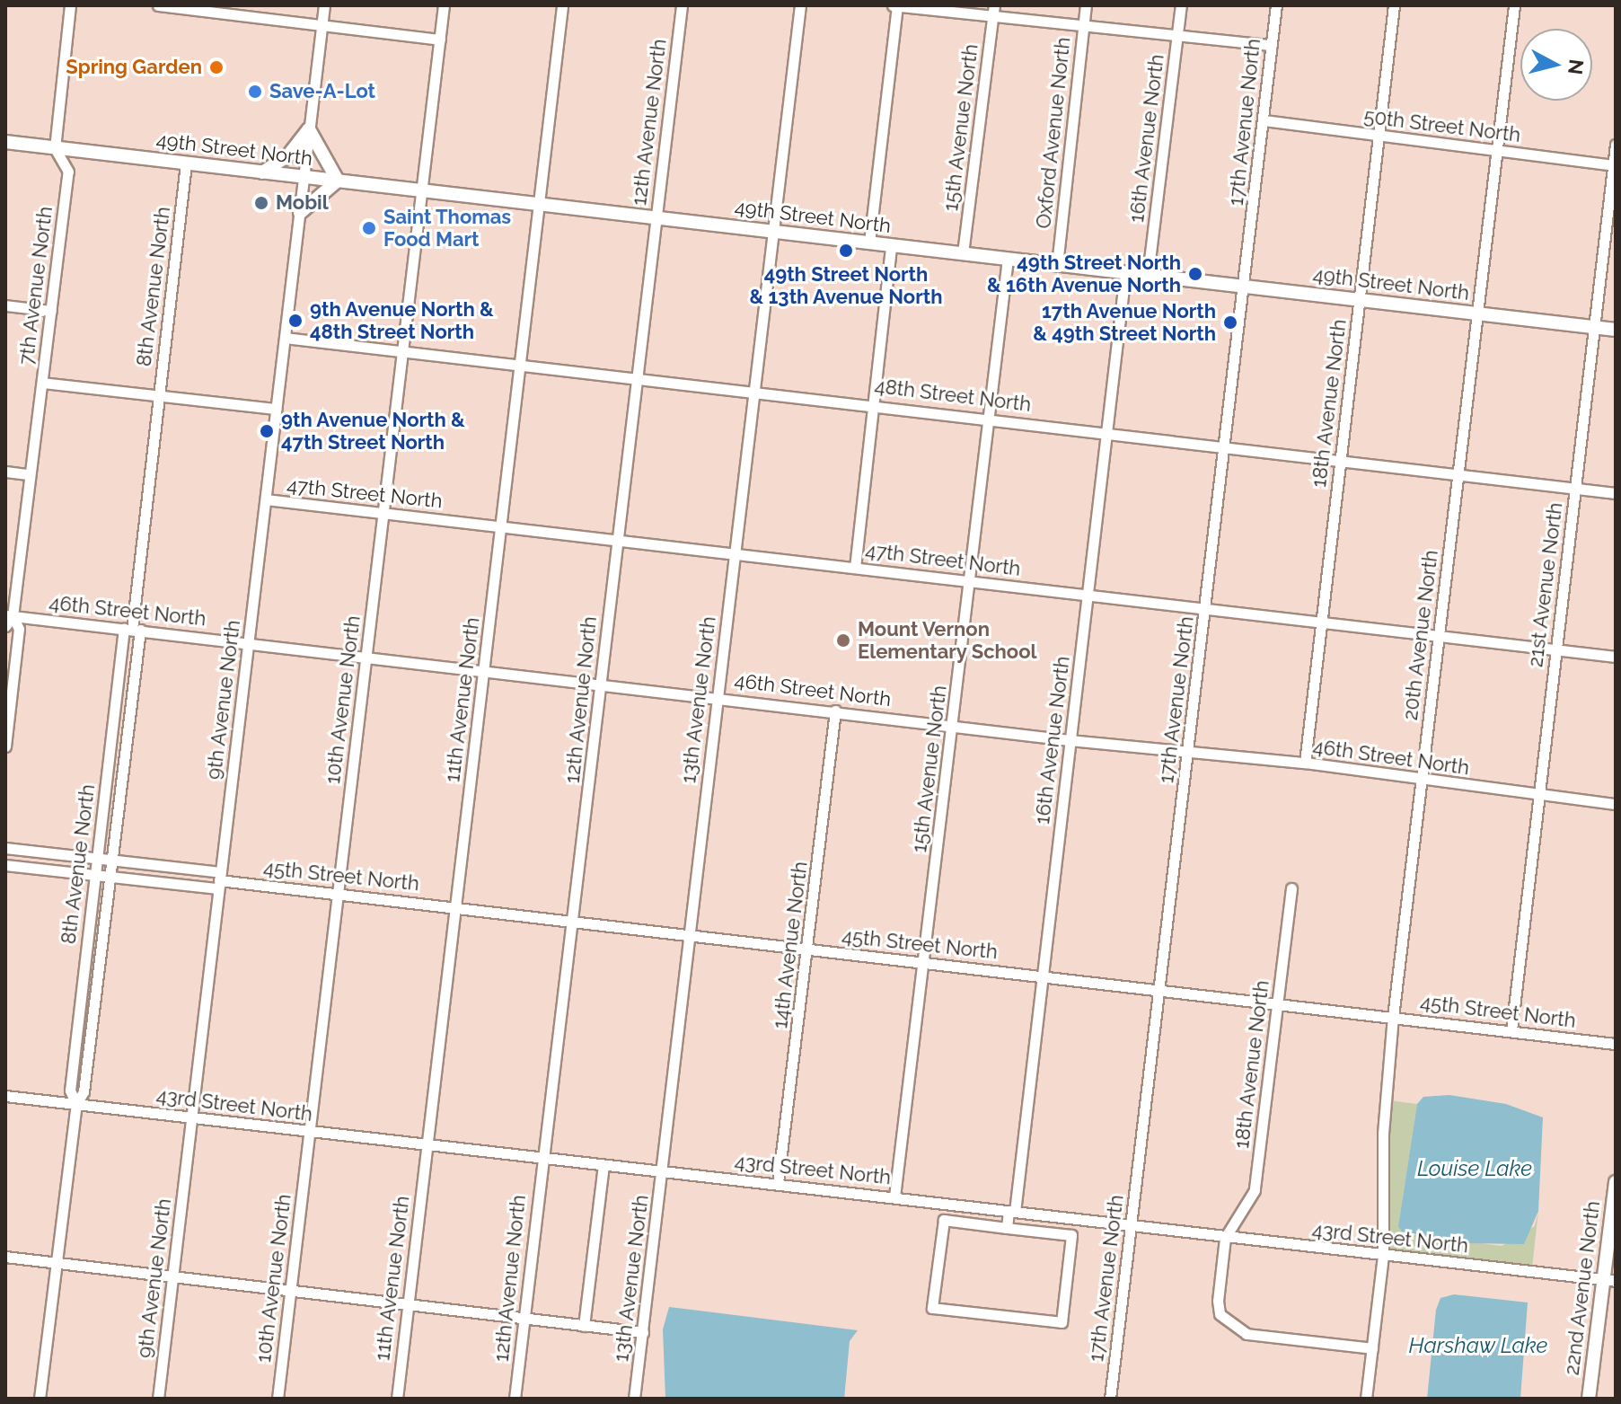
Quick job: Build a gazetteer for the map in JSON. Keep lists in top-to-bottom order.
{
  "streets": {
    "main road": ["49th Street North", "22nd Avenue North"],
    "street": [
      "12th Avenue North",
      "17th Avenue North",
      "50th Street North",
      "15th Avenue North",
      "Oxford Avenue North",
      "16th Avenue North",
      "7th Avenue North",
      "8th Avenue North",
      "48th Street North",
      "18th Avenue North",
      "47th Street North",
      "21st Avenue North",
      "46th Street North",
      "20th Avenue North",
      "9th Avenue North",
      "10th Avenue North",
      "11th Avenue North",
      "13th Avenue North",
      "45th Street North",
      "14th Avenue North",
      "43rd Street North"
    ]
  },
  "crossings": [
    ["12th Avenue North", "49th Street North"],
    ["12th Avenue North", "48th Street North"],
    ["12th Avenue North", "47th Street North"],
    ["12th Avenue North", "46th Street North"],
    ["12th Avenue North", "45th Street North"],
    ["12th Avenue North", "43rd Street North"],
    ["17th Avenue North", "50th Street North"],
    ["17th Avenue North", "49th Street North"],
    ["17th Avenue North", "48th Street North"],
    ["17th Avenue North", "47th Street North"],
    ["17th Avenue North", "46th Street North"],
    ["17th Avenue North", "45th Street North"],
    ["17th Avenue North", "43rd Street North"],
    ["50th Street North", "18th Avenue North"],
    ["50th Street North", "21st Avenue North"],
    ["50th Street North", "20th Avenue North"],
    ["15th Avenue North", "49th Street North"],
    ["15th Avenue North", "48th Street North"],
    ["15th Avenue North", "47th Street North"],
    ["15th Avenue North", "46th Street North"],
    ["15th Avenue North", "45th Street North"],
    ["15th Avenue North", "43rd Street North"],
    ["Oxford Avenue North", "49th Street North"],
    ["16th Avenue North", "49th Street North"],
    ["16th Avenue North", "48th Street North"],
    ["16th Avenue North", "47th Street North"],
    ["16th Avenue North", "46th Street North"],
    ["16th Avenue North", "45th Street North"],
    ["16th Avenue North", "43rd Street North"],
    ["49th Street North", "7th Avenue North"],
    ["49th Street North", "8th Avenue North"],
    ["49th Street North", "18th Avenue North"],
    ["49th Street North", "21st Avenue North"],
    ["49th Street North", "20th Avenue North"],
    ["49th Street North", "9th Avenue North"],
    ["49th Street North", "10th Avenue North"],
    ["49th Street North", "11th Avenue North"],
    ["49th Street North", "13th Avenue North"],
    ["7th Avenue North", "46th Street North"],
    ["8th Avenue North", "46th Street North"],
    ["8th Avenue North", "45th Street North"],
    ["8th Avenue North", "43rd Street North"],
    ["48th Street North", "18th Avenue North"],
    ["48th Street North", "21st Avenue North"],
    ["48th Street North", "20th Avenue North"],
    ["48th Street North", "9th Avenue North"],
    ["48th Street North", "10th Avenue North"],
    ["48th Street North", "11th Avenue North"],
    ["48th Street North", "13th Avenue North"],
    ["18th Avenue North", "47th Street North"],
    ["18th Avenue North", "46th Street North"],
    ["18th Avenue North", "45th Street North"],
    ["18th Avenue North", "43rd Street North"],
    ["47th Street North", "21st Avenue North"],
    ["47th Street North", "20th Avenue North"],
    ["47th Street North", "9th Avenue North"],
    ["47th Street North", "10th Avenue North"],
    ["47th Street North", "11th Avenue North"],
    ["47th Street North", "13th Avenue North"],
    ["21st Avenue North", "46th Street North"],
    ["21st Avenue North", "45th Street North"],
    ["46th Street North", "20th Avenue North"],
    ["46th Street North", "9th Avenue North"],
    ["46th Street North", "10th Avenue North"],
    ["46th Street North", "11th Avenue North"],
    ["46th Street North", "13th Avenue North"],
    ["46th Street North", "14th Avenue North"],
    ["20th Avenue North", "45th Street North"],
    ["20th Avenue North", "43rd Street North"],
    ["9th Avenue North", "45th Street North"],
    ["9th Avenue North", "43rd Street North"],
    ["10th Avenue North", "45th Street North"],
    ["10th Avenue North", "43rd Street North"],
    ["11th Avenue North", "45th Street North"],
    ["11th Avenue North", "43rd Street North"],
    ["13th Avenue North", "45th Street North"],
    ["13th Avenue North", "43rd Street North"],
    ["45th Street North", "14th Avenue North"],
    ["14th Avenue North", "43rd Street North"],
    ["43rd Street North", "22nd Avenue North"]
  ],
  "water": ["Louise Lake", "Harshaw Lake"],
  "places": [
    "Spring Garden",
    "Save-A-Lot",
    "Mobil",
    "Saint Thomas Food Mart",
    "49th Street North & 13th Avenue North",
    "49th Street North & 16th Avenue North",
    "9th Avenue North & 48th Street North",
    "17th Avenue North & 49th Street North",
    "9th Avenue North & 47th Street North",
    "Mount Vernon Elementary School"
  ],
  "north": "right"
}
